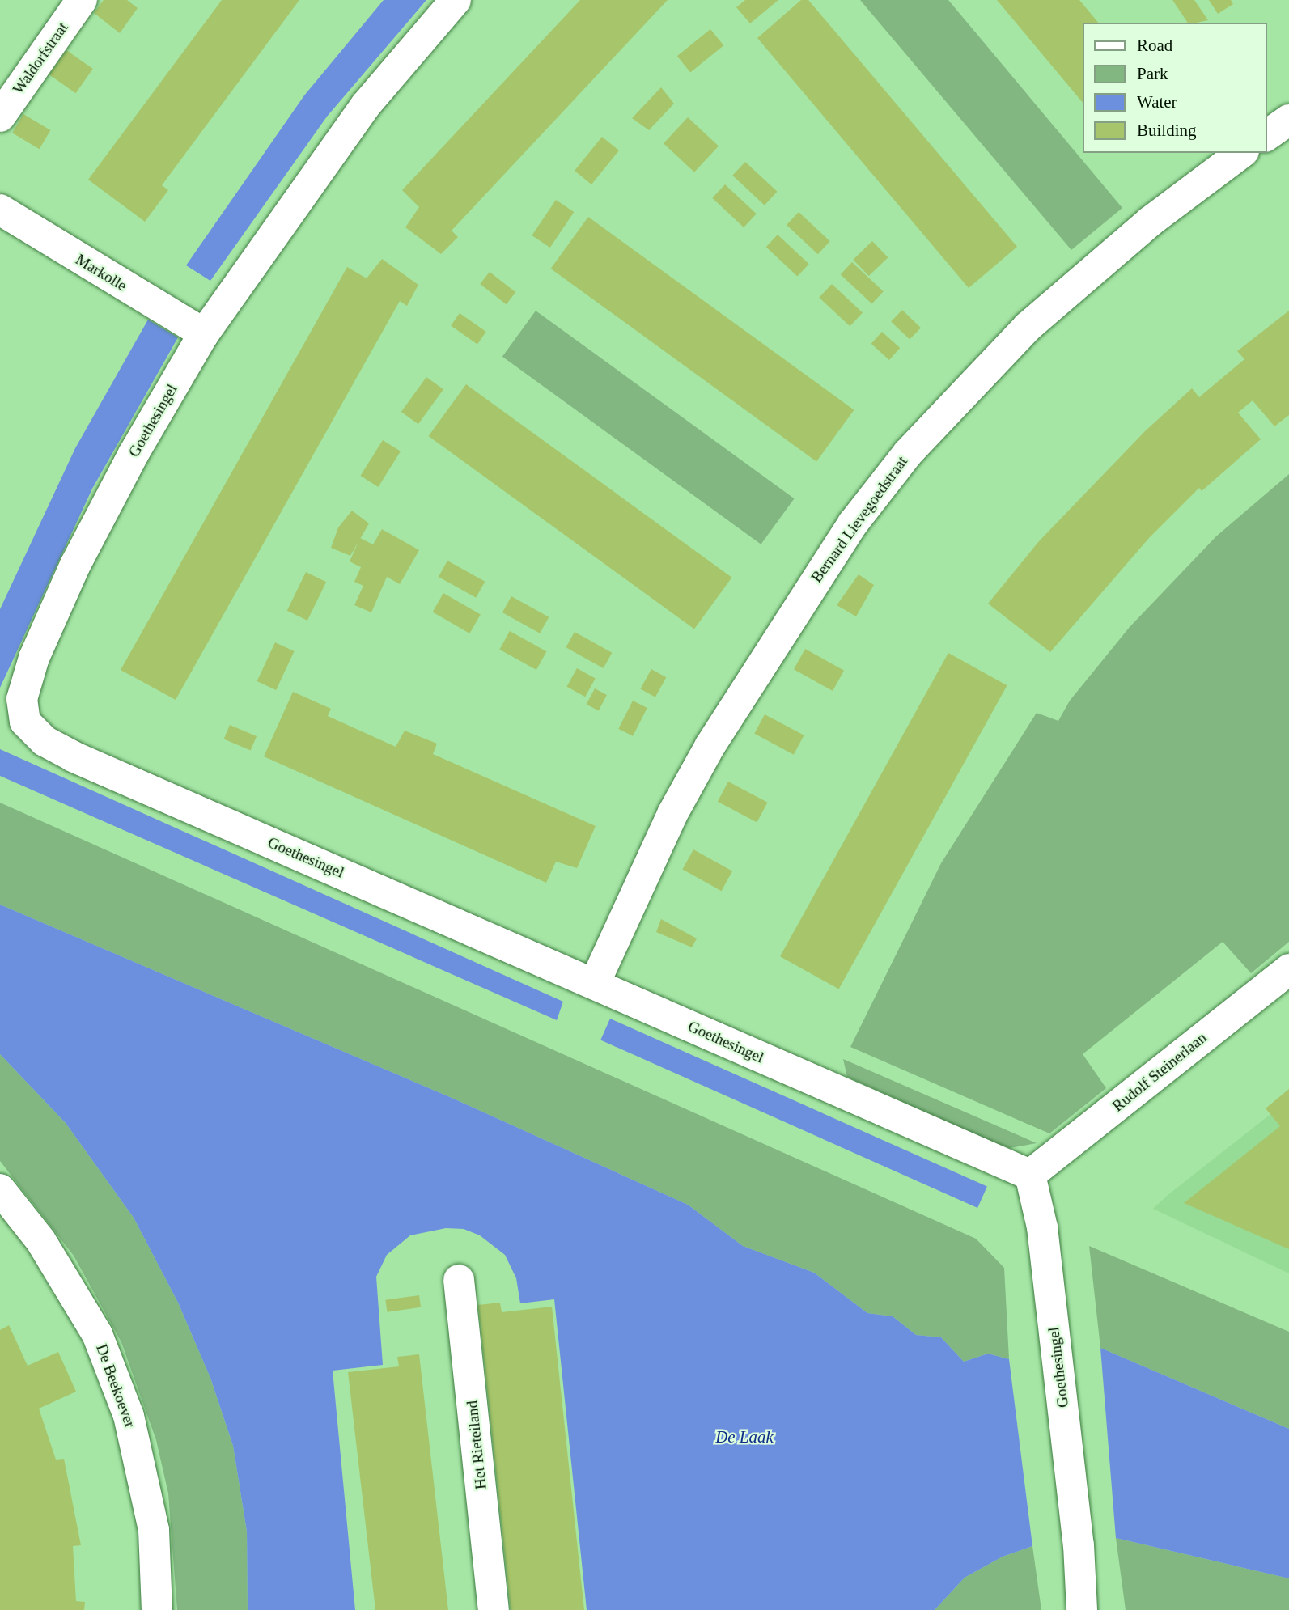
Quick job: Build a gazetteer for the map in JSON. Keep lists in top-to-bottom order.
{
  "streets": {
    "street": [
      "Waldorfstraat",
      "Markolle",
      "Goethesingel",
      "Bernard Lievegoedstraat",
      "Rudolf Steinerlaan",
      "De Beekoever",
      "Het Rieteiland"
    ]
  },
  "crossings": [
    ["Markolle", "Goethesingel"],
    ["Goethesingel", "Bernard Lievegoedstraat"],
    ["Goethesingel", "Rudolf Steinerlaan"]
  ],
  "water": ["De Laak"],
  "legend": [
    "Road",
    "Park",
    "Water",
    "Building"
  ]
}
